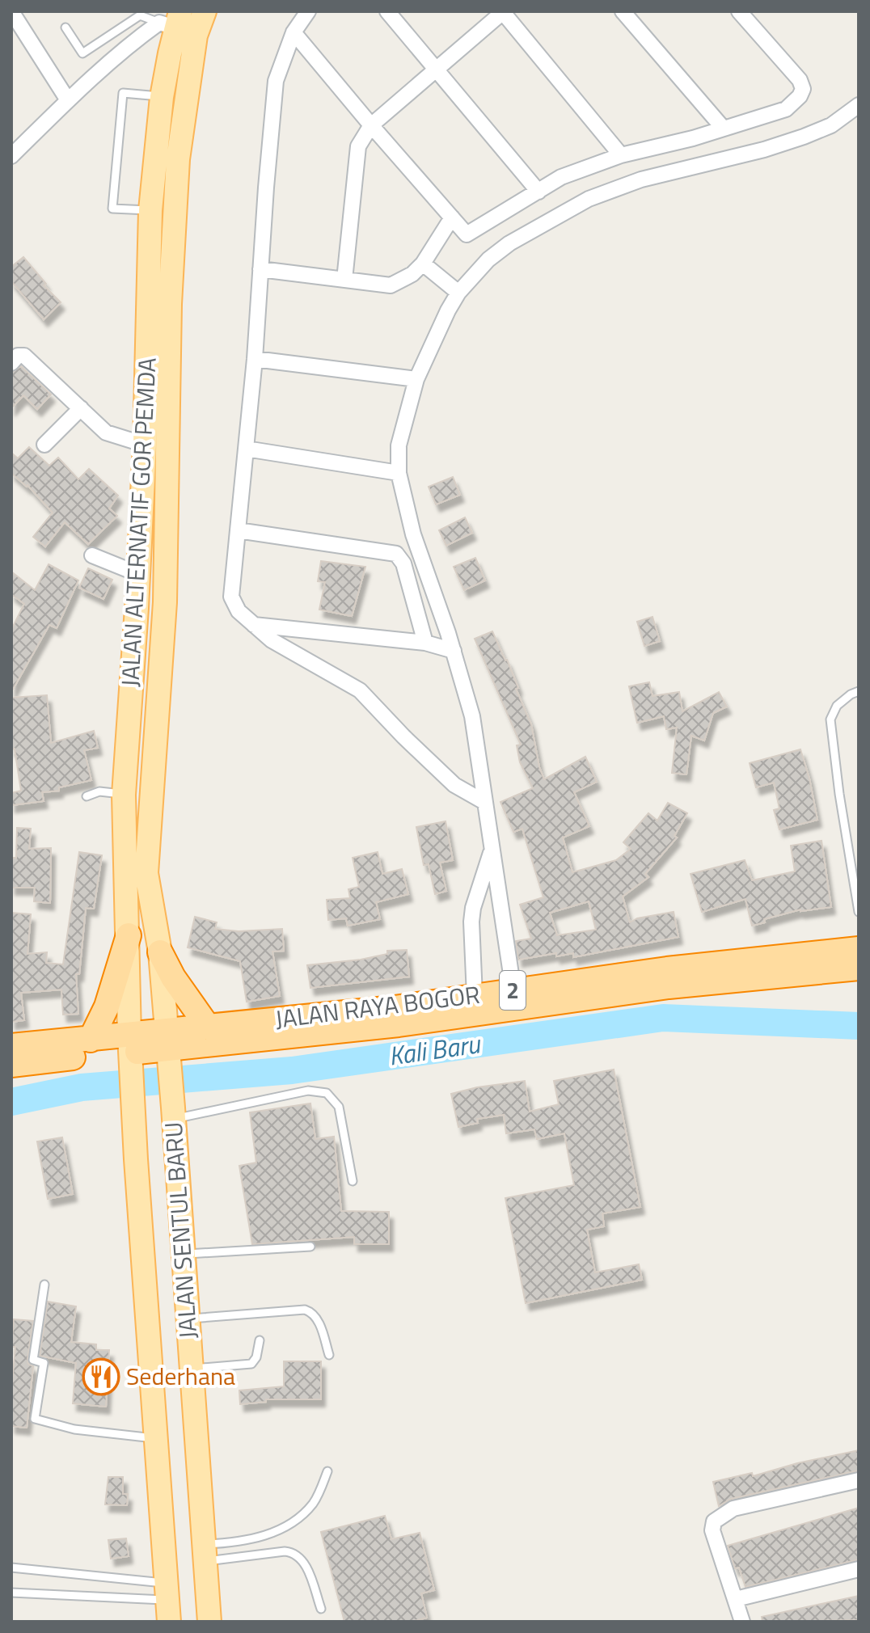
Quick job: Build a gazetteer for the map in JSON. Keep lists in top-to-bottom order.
{
  "streets": {
    "highway": ["2", "JALAN RAYA BOGOR"],
    "main road": ["JALAN ALTERNATIF GOR PEMDA", "JALAN SENTUL BARU"]
  },
  "crossings": [
    ["JALAN ALTERNATIF GOR PEMDA", "JALAN RAYA BOGOR"],
    ["JALAN ALTERNATIF GOR PEMDA", "JALAN SENTUL BARU"],
    ["JALAN RAYA BOGOR", "JALAN SENTUL BARU"]
  ],
  "water": ["Kali Baru"],
  "places": {
    "restaurant": ["Sederhana"]
  }
}
